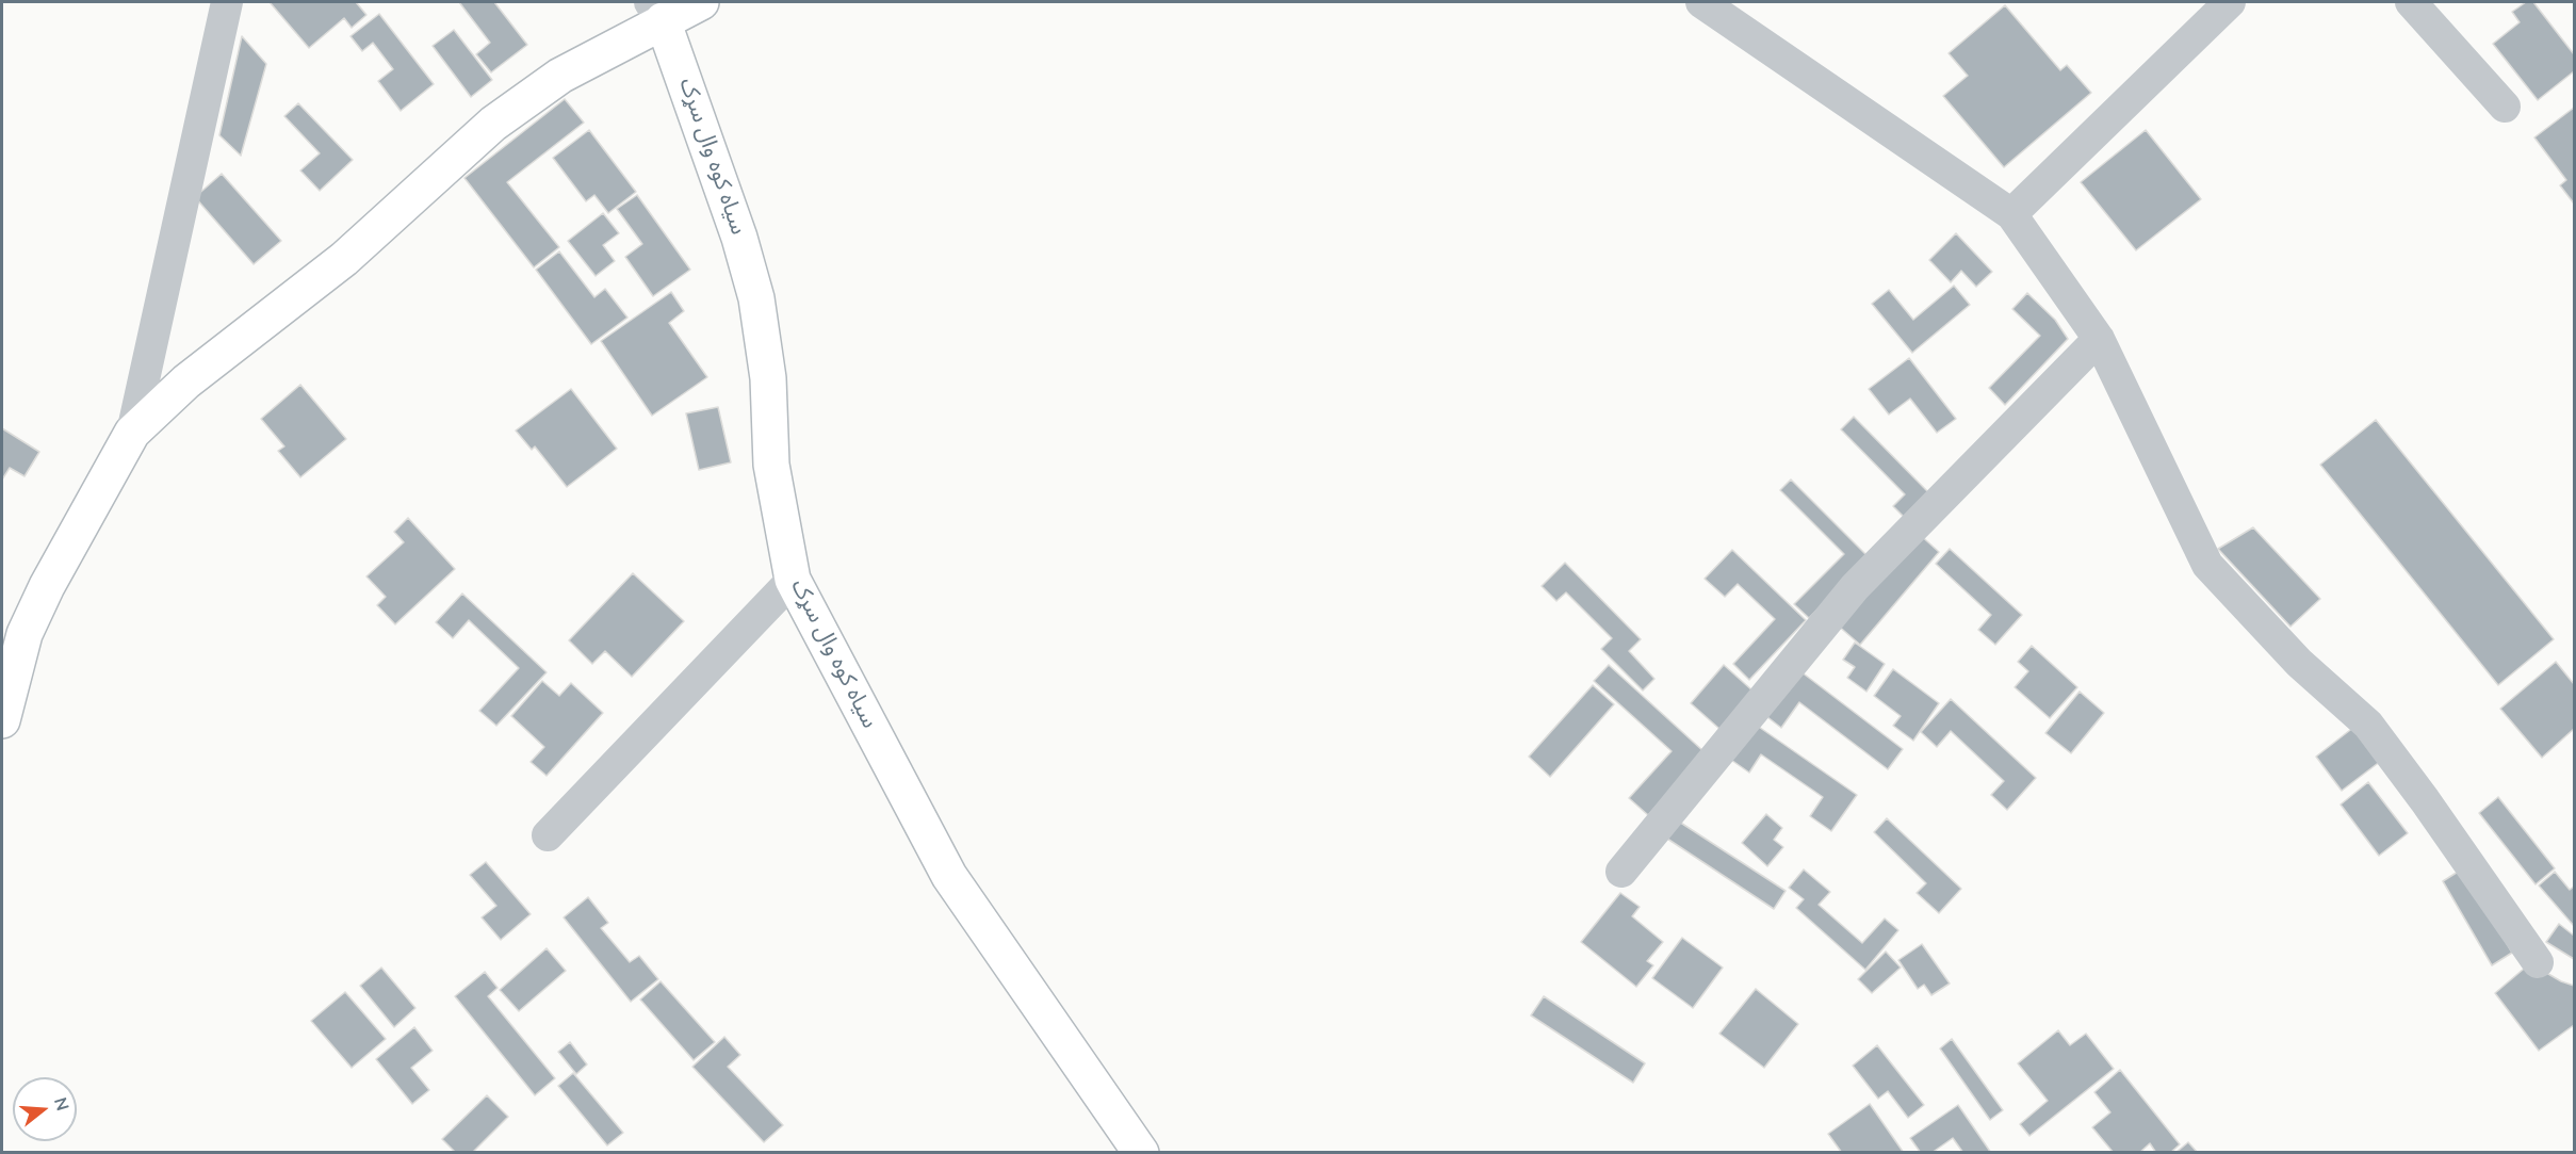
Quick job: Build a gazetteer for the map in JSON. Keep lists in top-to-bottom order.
{
  "streets": {
    "street": ["سیاه کوه وال سړک"]
  },
  "north": "right"
}
